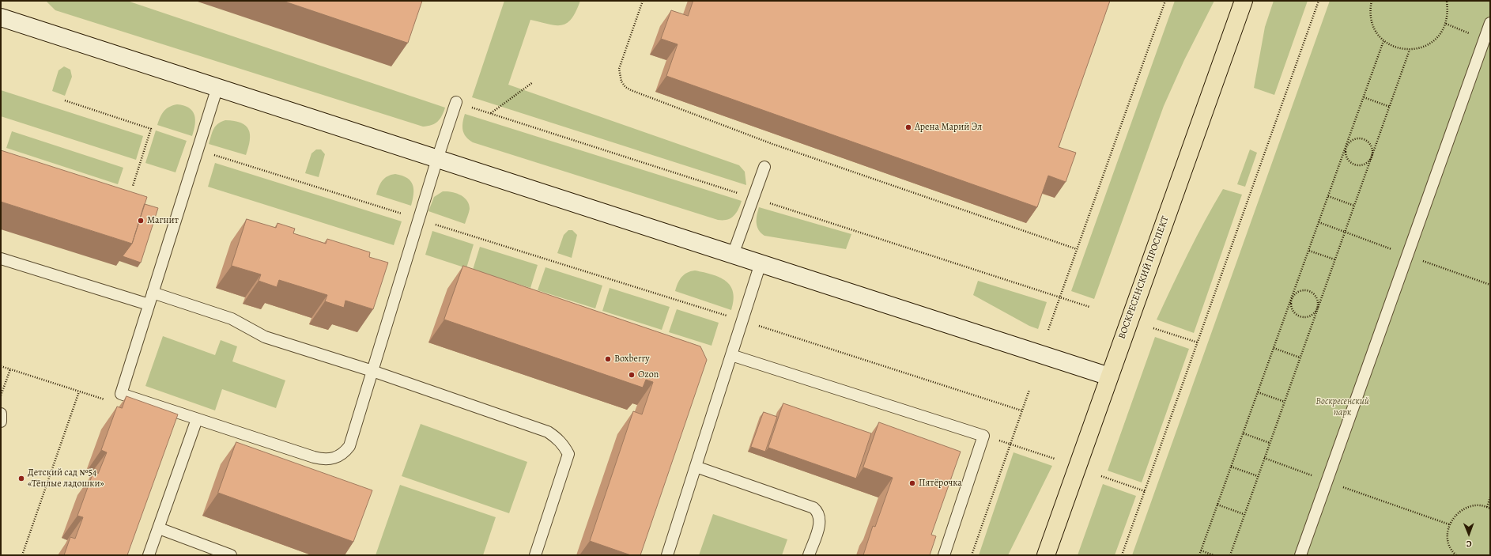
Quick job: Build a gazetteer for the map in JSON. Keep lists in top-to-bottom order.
{
  "streets": {
    "main road": ["ВОСКРЕСЕНСКИЙ ПРОСПЕКТ"]
  },
  "parks": ["Воскресенский парк"],
  "places": [
    "Арена Марий Эл",
    "Магнит",
    "Boxberry",
    "Ozon",
    "Детский сад №54 «Тёплые ладошки»",
    "Пятёрочка"
  ],
  "north": "bottom"
}
